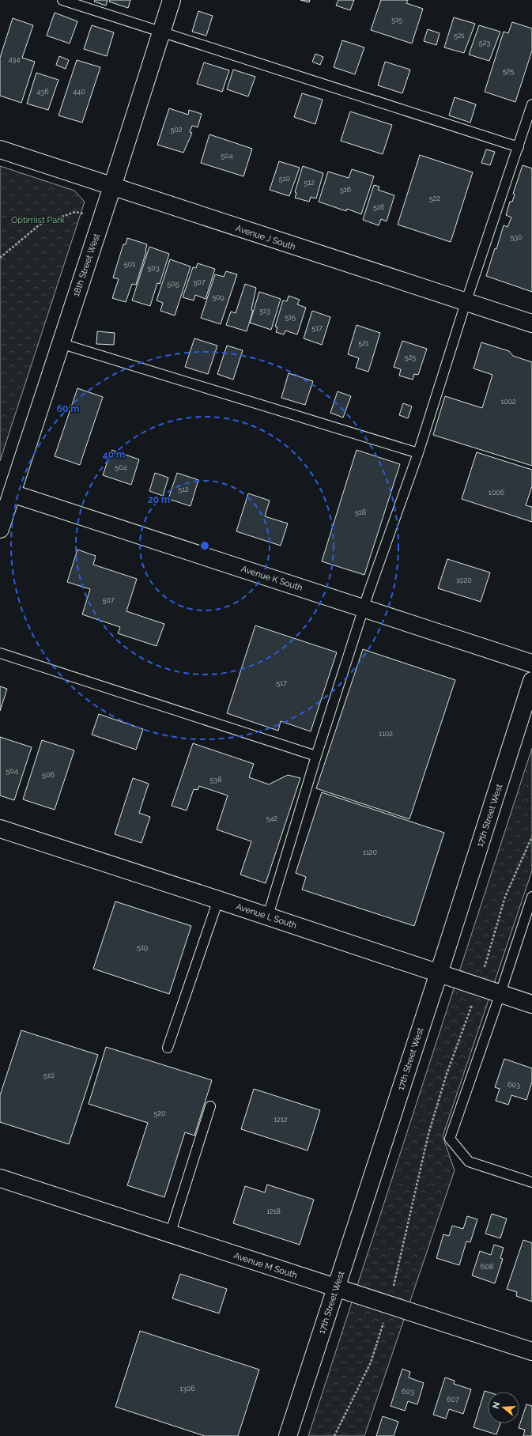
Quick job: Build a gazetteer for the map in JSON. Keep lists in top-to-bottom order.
{
  "streets": {
    "street": [
      "Avenue J South",
      "18th Street West",
      "Avenue K South",
      "17th Street West",
      "Avenue L South",
      "Avenue M South"
    ]
  },
  "crossings": [
    ["Avenue J South", "18th Street West"],
    ["18th Street West", "Avenue K South"],
    ["17th Street West", "Avenue L South"],
    ["17th Street West", "Avenue M South"]
  ],
  "parks": ["Optimist Park"],
  "house_numbers": [
    "515",
    "521",
    "523",
    "434",
    "525",
    "436",
    "440",
    "502",
    "504",
    "510",
    "512",
    "516",
    "522",
    "518",
    "530",
    "501",
    "503",
    "507",
    "505",
    "509",
    "513",
    "515",
    "517",
    "521",
    "525",
    "1002",
    "504",
    "512",
    "1006",
    "518",
    "1020",
    "507",
    "517",
    "1102",
    "504",
    "506",
    "538",
    "542",
    "1120",
    "519",
    "510",
    "603",
    "520",
    "1212",
    "1218",
    "608",
    "1306",
    "603",
    "607"
  ],
  "north": "left",
  "rings": ["60 m", "40 m", "20 m"]
}
